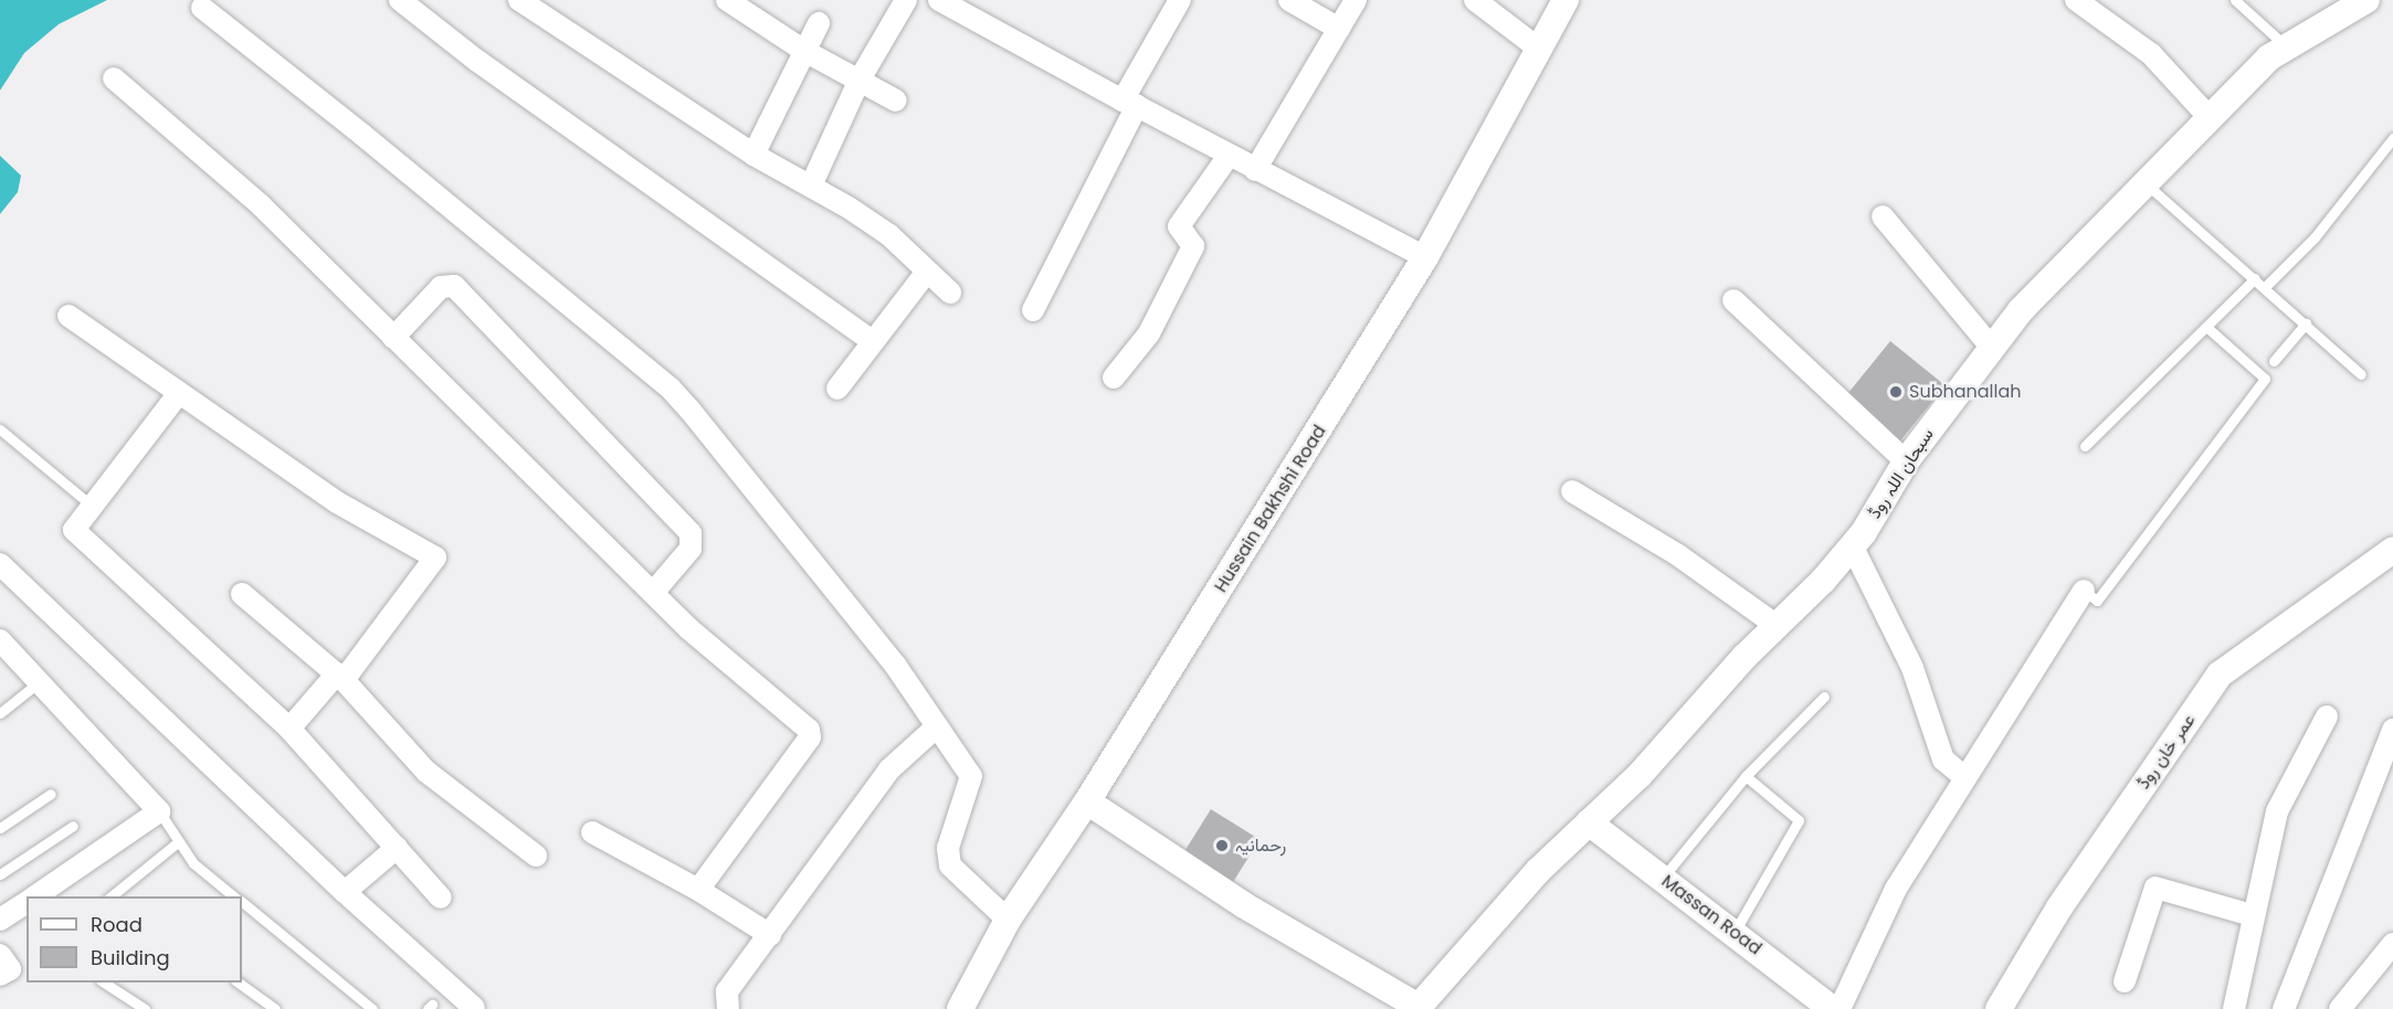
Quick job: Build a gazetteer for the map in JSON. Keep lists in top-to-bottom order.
{
  "streets": {
    "street": [
      "سبحان اللہ روڈ",
      "Hussain Bakhshi Road",
      "عمر خان روڈ",
      "Massan Road"
    ]
  },
  "crossings": [
    ["سبحان اللہ روڈ", "Massan Road"]
  ],
  "places": ["Subhanallah", "رحمانیہ"],
  "legend": ["Road", "Building"]
}
